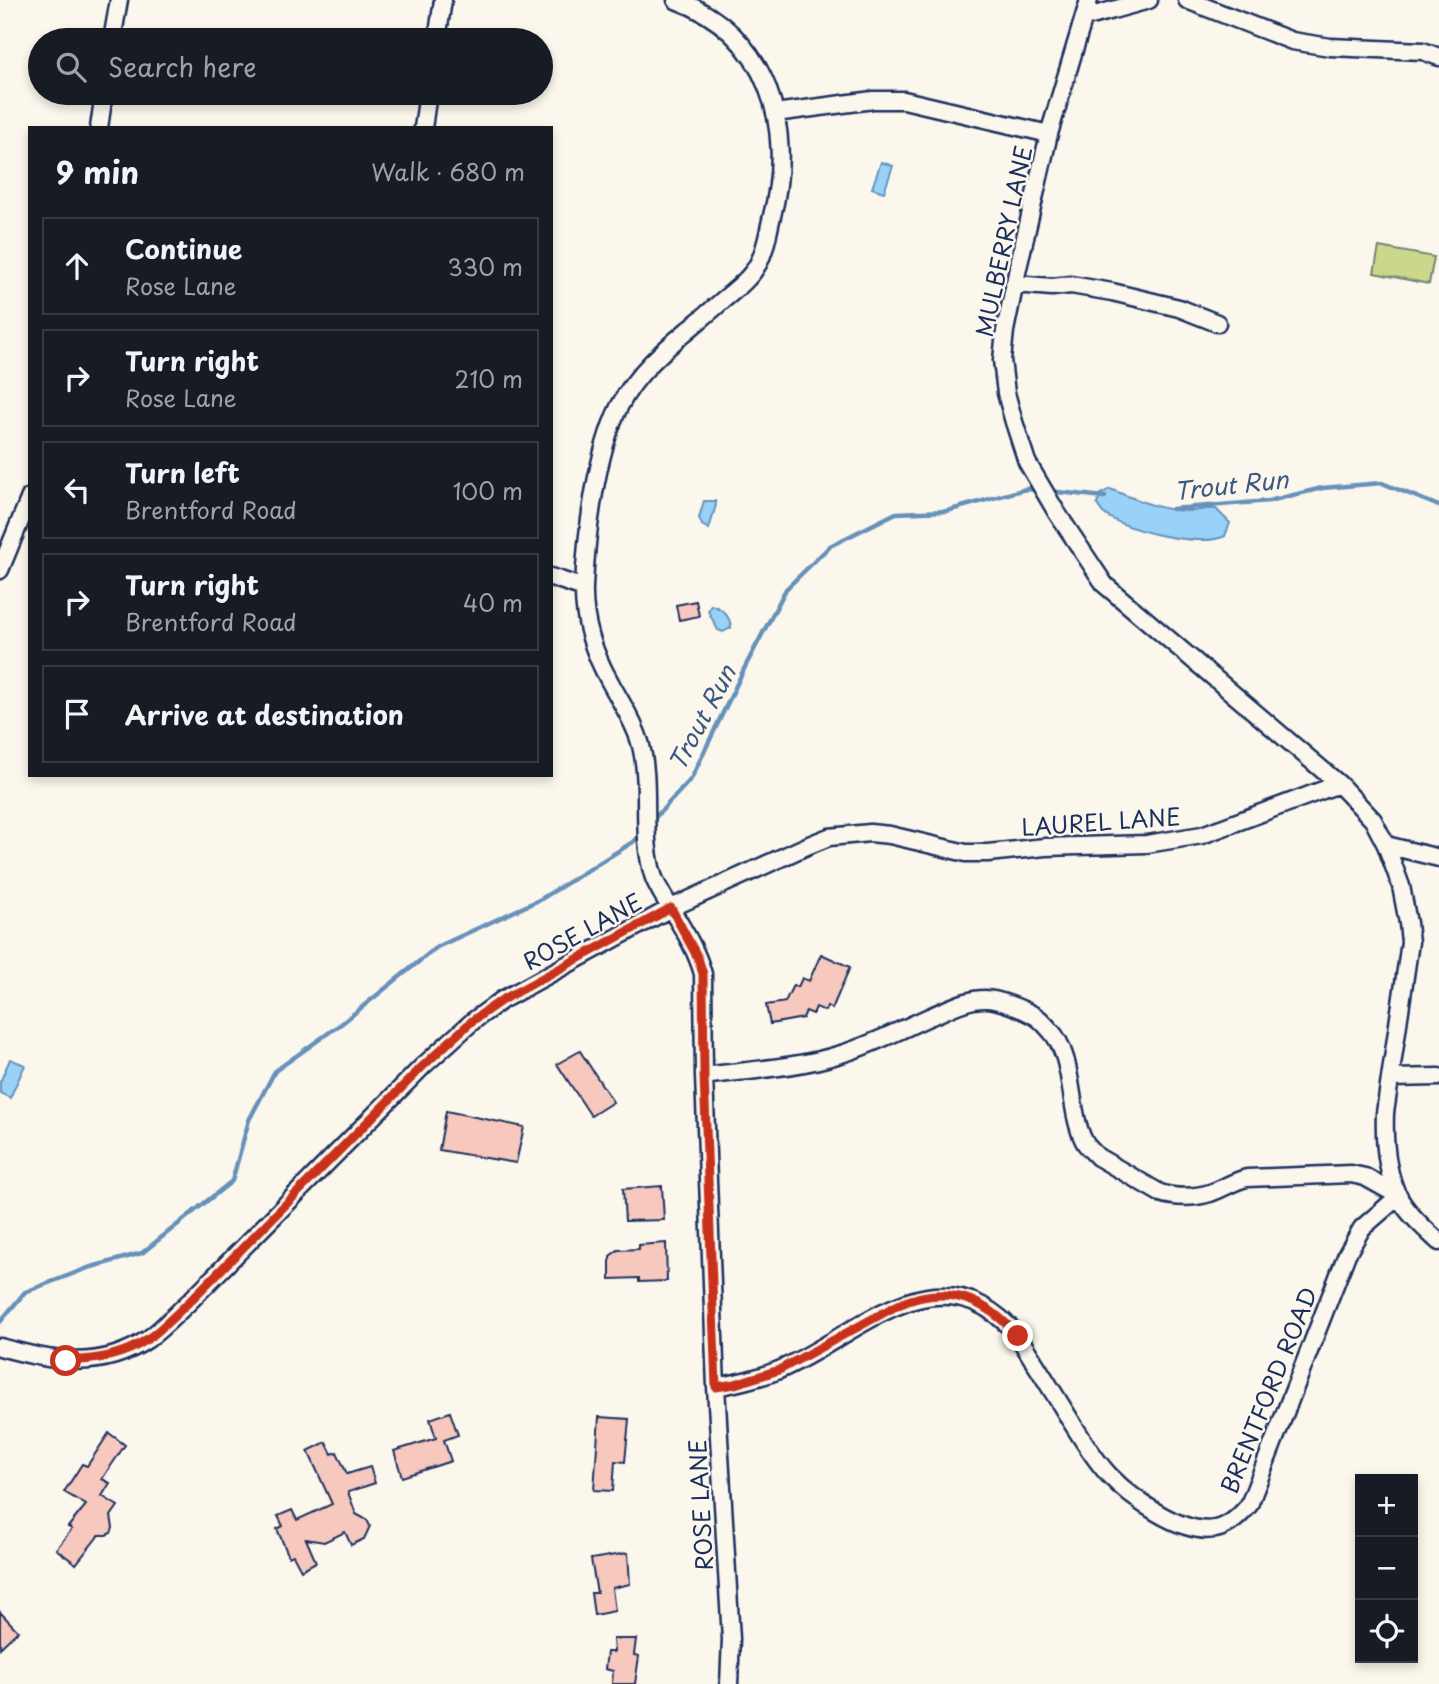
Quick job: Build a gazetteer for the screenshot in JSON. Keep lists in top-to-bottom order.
{
  "streets": {
    "street": [
      "MULBERRY LANE",
      "LAUREL LANE",
      "ROSE LANE",
      "BRENTFORD ROAD"
    ]
  },
  "crossings": [
    ["MULBERRY LANE", "LAUREL LANE"],
    ["LAUREL LANE", "ROSE LANE"],
    ["ROSE LANE", "BRENTFORD ROAD"]
  ],
  "water": ["Trout Run"],
  "page": {
    "search": "Search here",
    "heading": ["9 min", "Walk · 680 m"],
    "list": [
      ["Continue", "Rose Lane", "330 m"],
      ["Turn right", "Rose Lane", "210 m"],
      ["Turn left", "Brentford Road", "100 m"],
      ["Turn right", "Brentford Road", "40 m"],
      "Arrive at destination"
    ],
    "map_buttons": ["+", "−"]
  }
}
